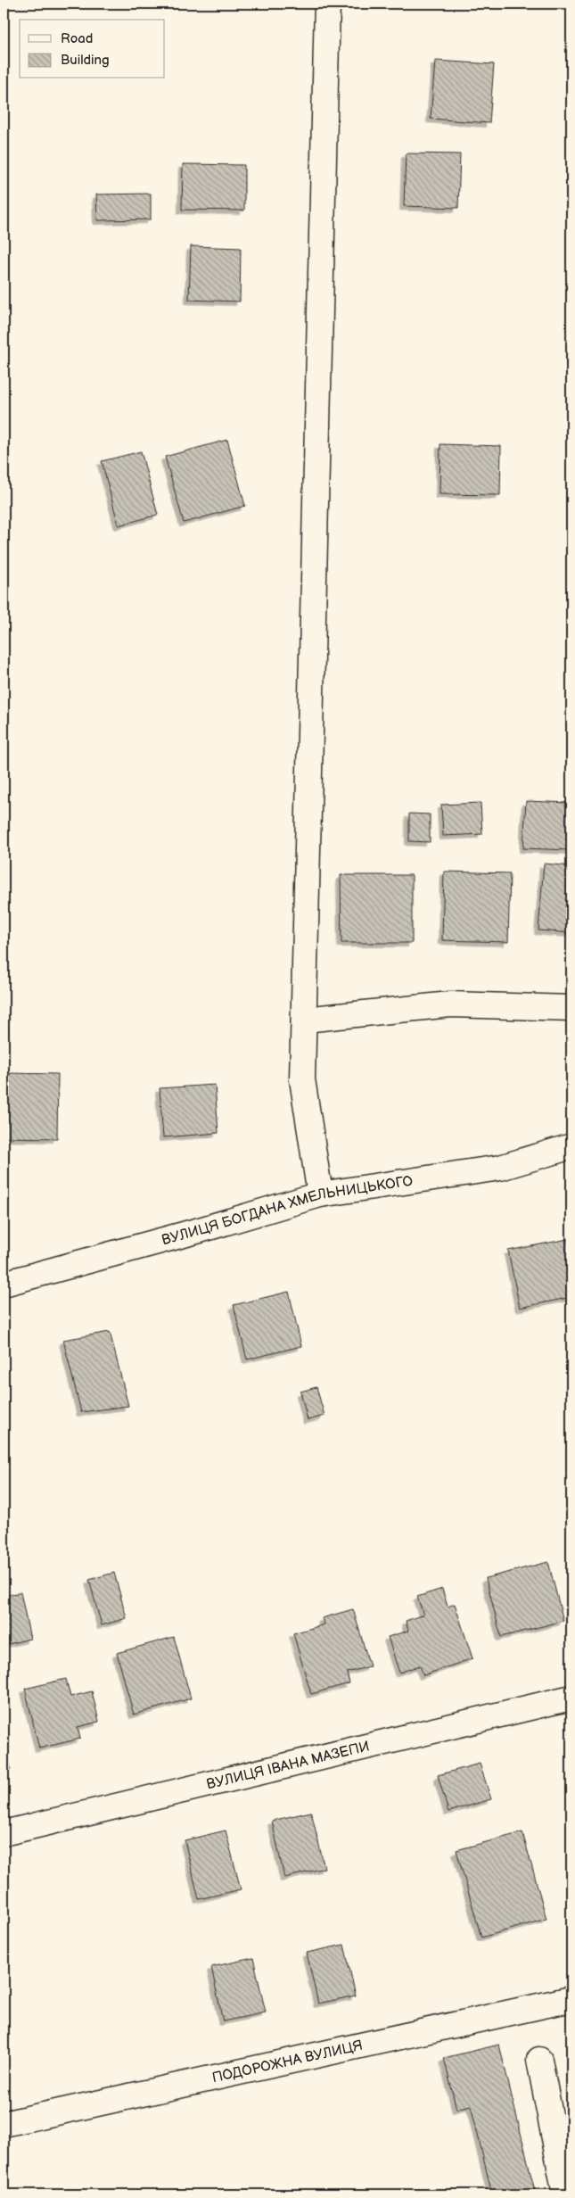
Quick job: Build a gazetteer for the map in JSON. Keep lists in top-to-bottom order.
{
  "streets": {
    "street": ["ВУЛИЦЯ БОГДАНА ХМЕЛЬНИЦЬКОГО", "ВУЛИЦЯ ІВАНА МАЗЕПИ", "ПОДОРОЖНА ВУЛИЦЯ"]
  },
  "legend": ["Road", "Building"]
}
